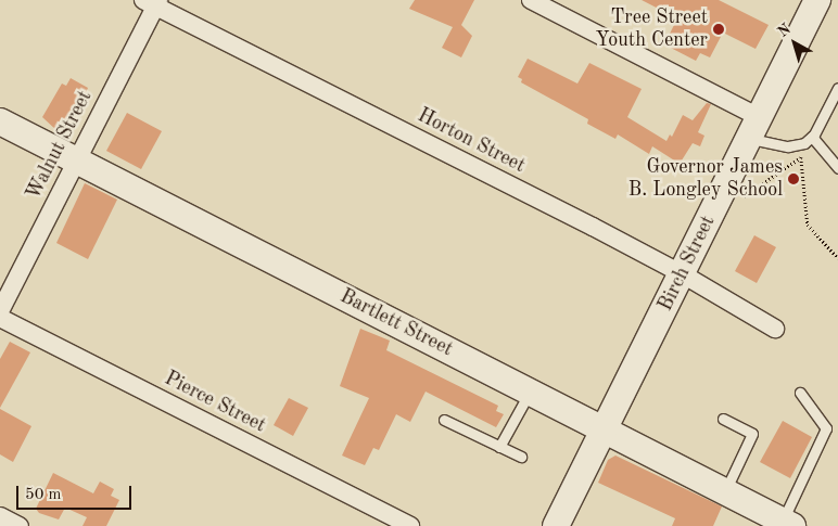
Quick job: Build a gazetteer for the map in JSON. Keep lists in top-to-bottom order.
{
  "streets": {
    "street": [
      "Horton Street",
      "Walnut Street",
      "Birch Street",
      "Bartlett Street",
      "Pierce Street"
    ]
  },
  "crossings": [
    ["Horton Street", "Walnut Street"],
    ["Horton Street", "Birch Street"],
    ["Walnut Street", "Bartlett Street"],
    ["Birch Street", "Bartlett Street"]
  ],
  "places": ["Tree Street Youth Center", "Governor James B. Longley School"],
  "scale_bar": "50 m",
  "north": "top left"
}
